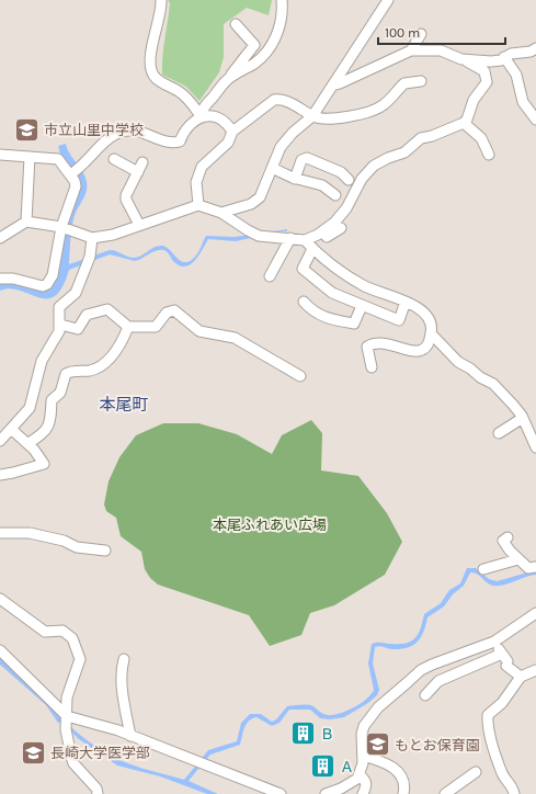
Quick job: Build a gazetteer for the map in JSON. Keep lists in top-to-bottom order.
{
  "districts": ["本尾町"],
  "parks": ["本尾ふれあい広場"],
  "places": {
    "school or university": ["市立山里中学校", "もとお保育園", "長崎大学医学部"],
    "building": ["Ｂ", "Ａ"]
  },
  "scale_bar": "100 m"
}
